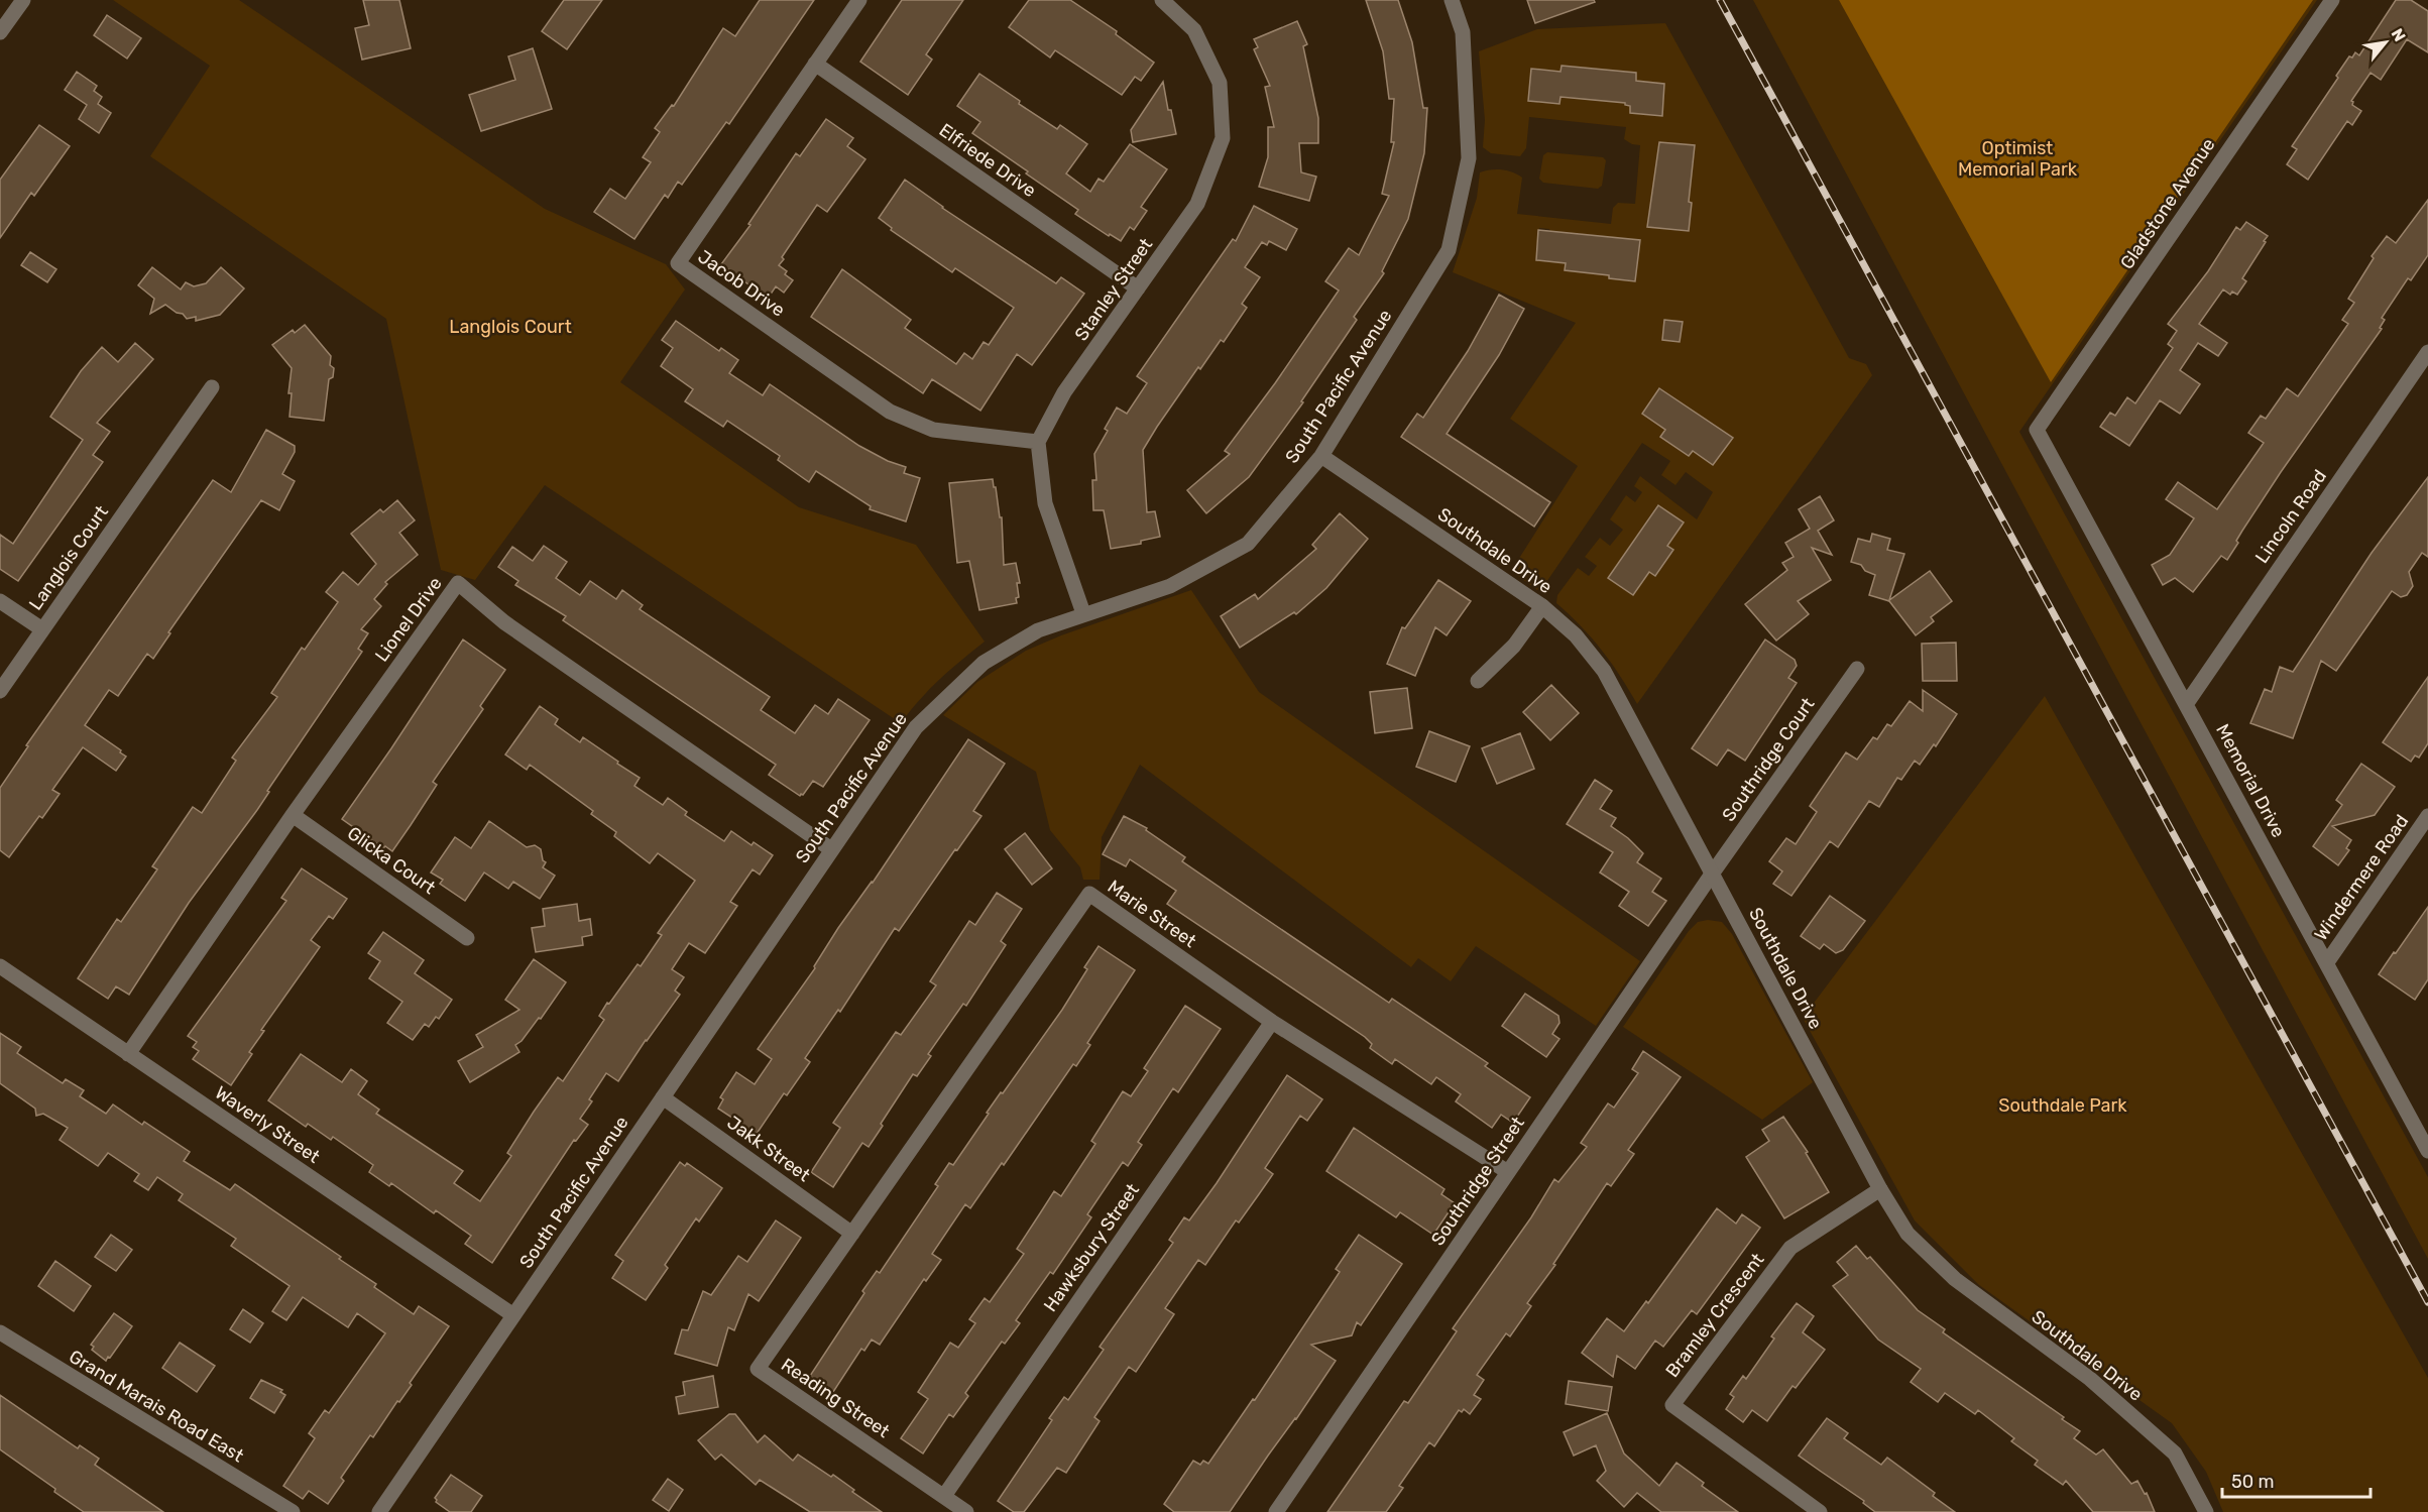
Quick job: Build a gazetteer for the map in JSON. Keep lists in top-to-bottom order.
{
  "streets": {
    "street": [
      "Elfriede Drive",
      "Gladstone Avenue",
      "Jacob Drive",
      "Stanley Street",
      "South Pacific Avenue",
      "Lincoln Road",
      "Southdale Drive",
      "Langlois Court",
      "Lionel Drive",
      "Southridge Court",
      "Memorial Drive",
      "Glicka Court",
      "Windermere Road",
      "Marie Street",
      "Waverly Street",
      "Jakk Street",
      "Southridge Street",
      "Hawksbury Street",
      "Bramley Crescent",
      "Reading Street",
      "Grand Marais Road East"
    ]
  },
  "crossings": [
    ["Elfriede Drive", "Jacob Drive"],
    ["Elfriede Drive", "Stanley Street"],
    ["Gladstone Avenue", "Memorial Drive"],
    ["Jacob Drive", "Stanley Street"],
    ["South Pacific Avenue", "Southdale Drive"],
    ["South Pacific Avenue", "Lionel Drive"],
    ["South Pacific Avenue", "Waverly Street"],
    ["South Pacific Avenue", "Jakk Street"],
    ["Lincoln Road", "Memorial Drive"],
    ["Southdale Drive", "Southridge Court"],
    ["Southdale Drive", "Southridge Street"],
    ["Southdale Drive", "Bramley Crescent"],
    ["Lionel Drive", "Glicka Court"],
    ["Lionel Drive", "Waverly Street"],
    ["Southridge Court", "Southridge Street"],
    ["Memorial Drive", "Windermere Road"],
    ["Marie Street", "Jakk Street"],
    ["Marie Street", "Southridge Street"],
    ["Marie Street", "Hawksbury Street"],
    ["Marie Street", "Reading Street"],
    ["Jakk Street", "Reading Street"],
    ["Hawksbury Street", "Reading Street"]
  ],
  "parks": ["Optimist Memorial Park", "Langlois Court", "Southdale Park"],
  "scale_bar": "50 m",
  "north": "top right"
}
